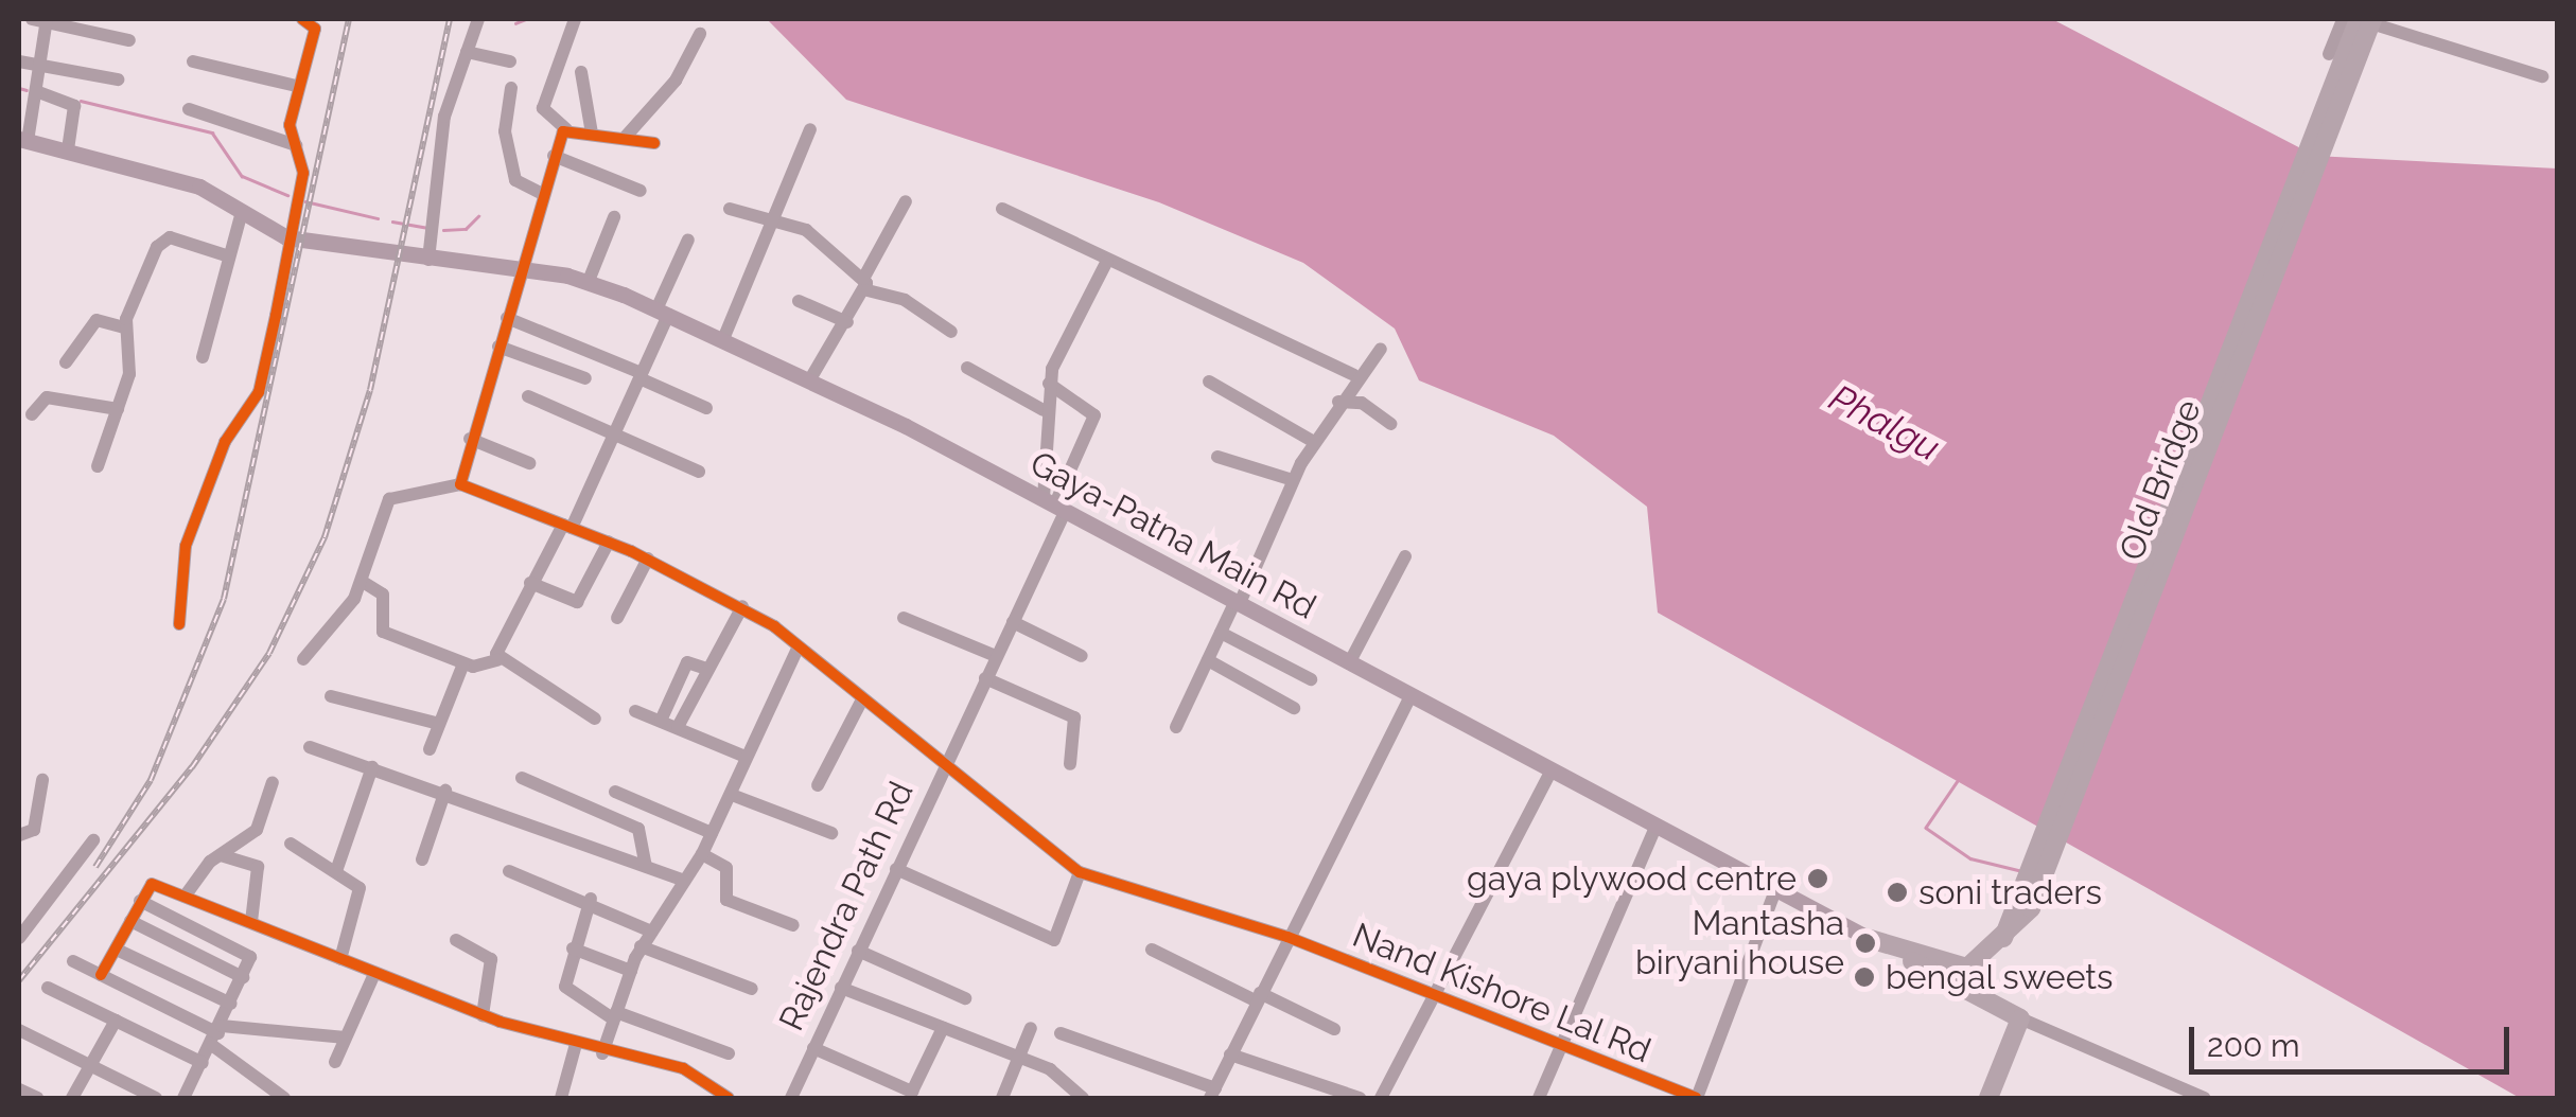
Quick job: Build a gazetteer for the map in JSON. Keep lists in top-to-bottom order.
{
  "streets": {
    "highway": ["Old Bridge"],
    "main road": ["Gaya-Patna Main Rd"],
    "street": ["Rajendra Path Rd", "Nand Kishore Lal Rd"]
  },
  "crossings": [
    ["Old Bridge", "Gaya-Patna Main Rd"],
    ["Gaya-Patna Main Rd", "Rajendra Path Rd"]
  ],
  "water": ["Phalgu"],
  "places": [
    "gaya plywood centre",
    "soni traders",
    "Mantasha biryani house",
    "bengal sweets"
  ],
  "scale_bar": "200 m"
}
